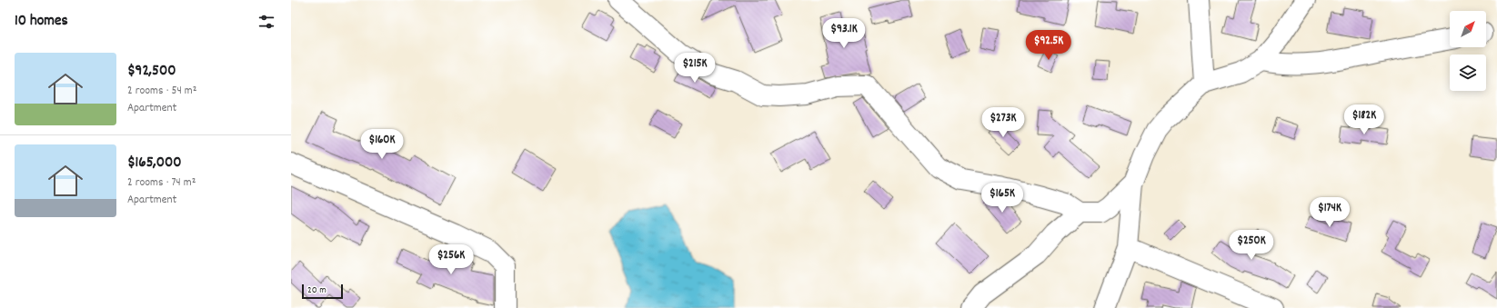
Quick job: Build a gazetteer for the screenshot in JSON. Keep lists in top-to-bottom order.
{
  "scale_bar": "20 m",
  "north": "top right",
  "page": {
    "heading": "10 homes",
    "price": [
      "$93.1K",
      "$92.5K",
      "$215K",
      "$182K",
      "$273K",
      "$160K",
      "$165K",
      "$174K",
      "$250K",
      "$256K"
    ],
    "list": [
      {
        "name": "$92,500",
        "note": "2 rooms · 54 m² · Apartment"
      },
      {
        "name": "$165,000",
        "note": "2 rooms · 74 m² · Apartment"
      }
    ],
    "scale": "20 m"
  }
}
